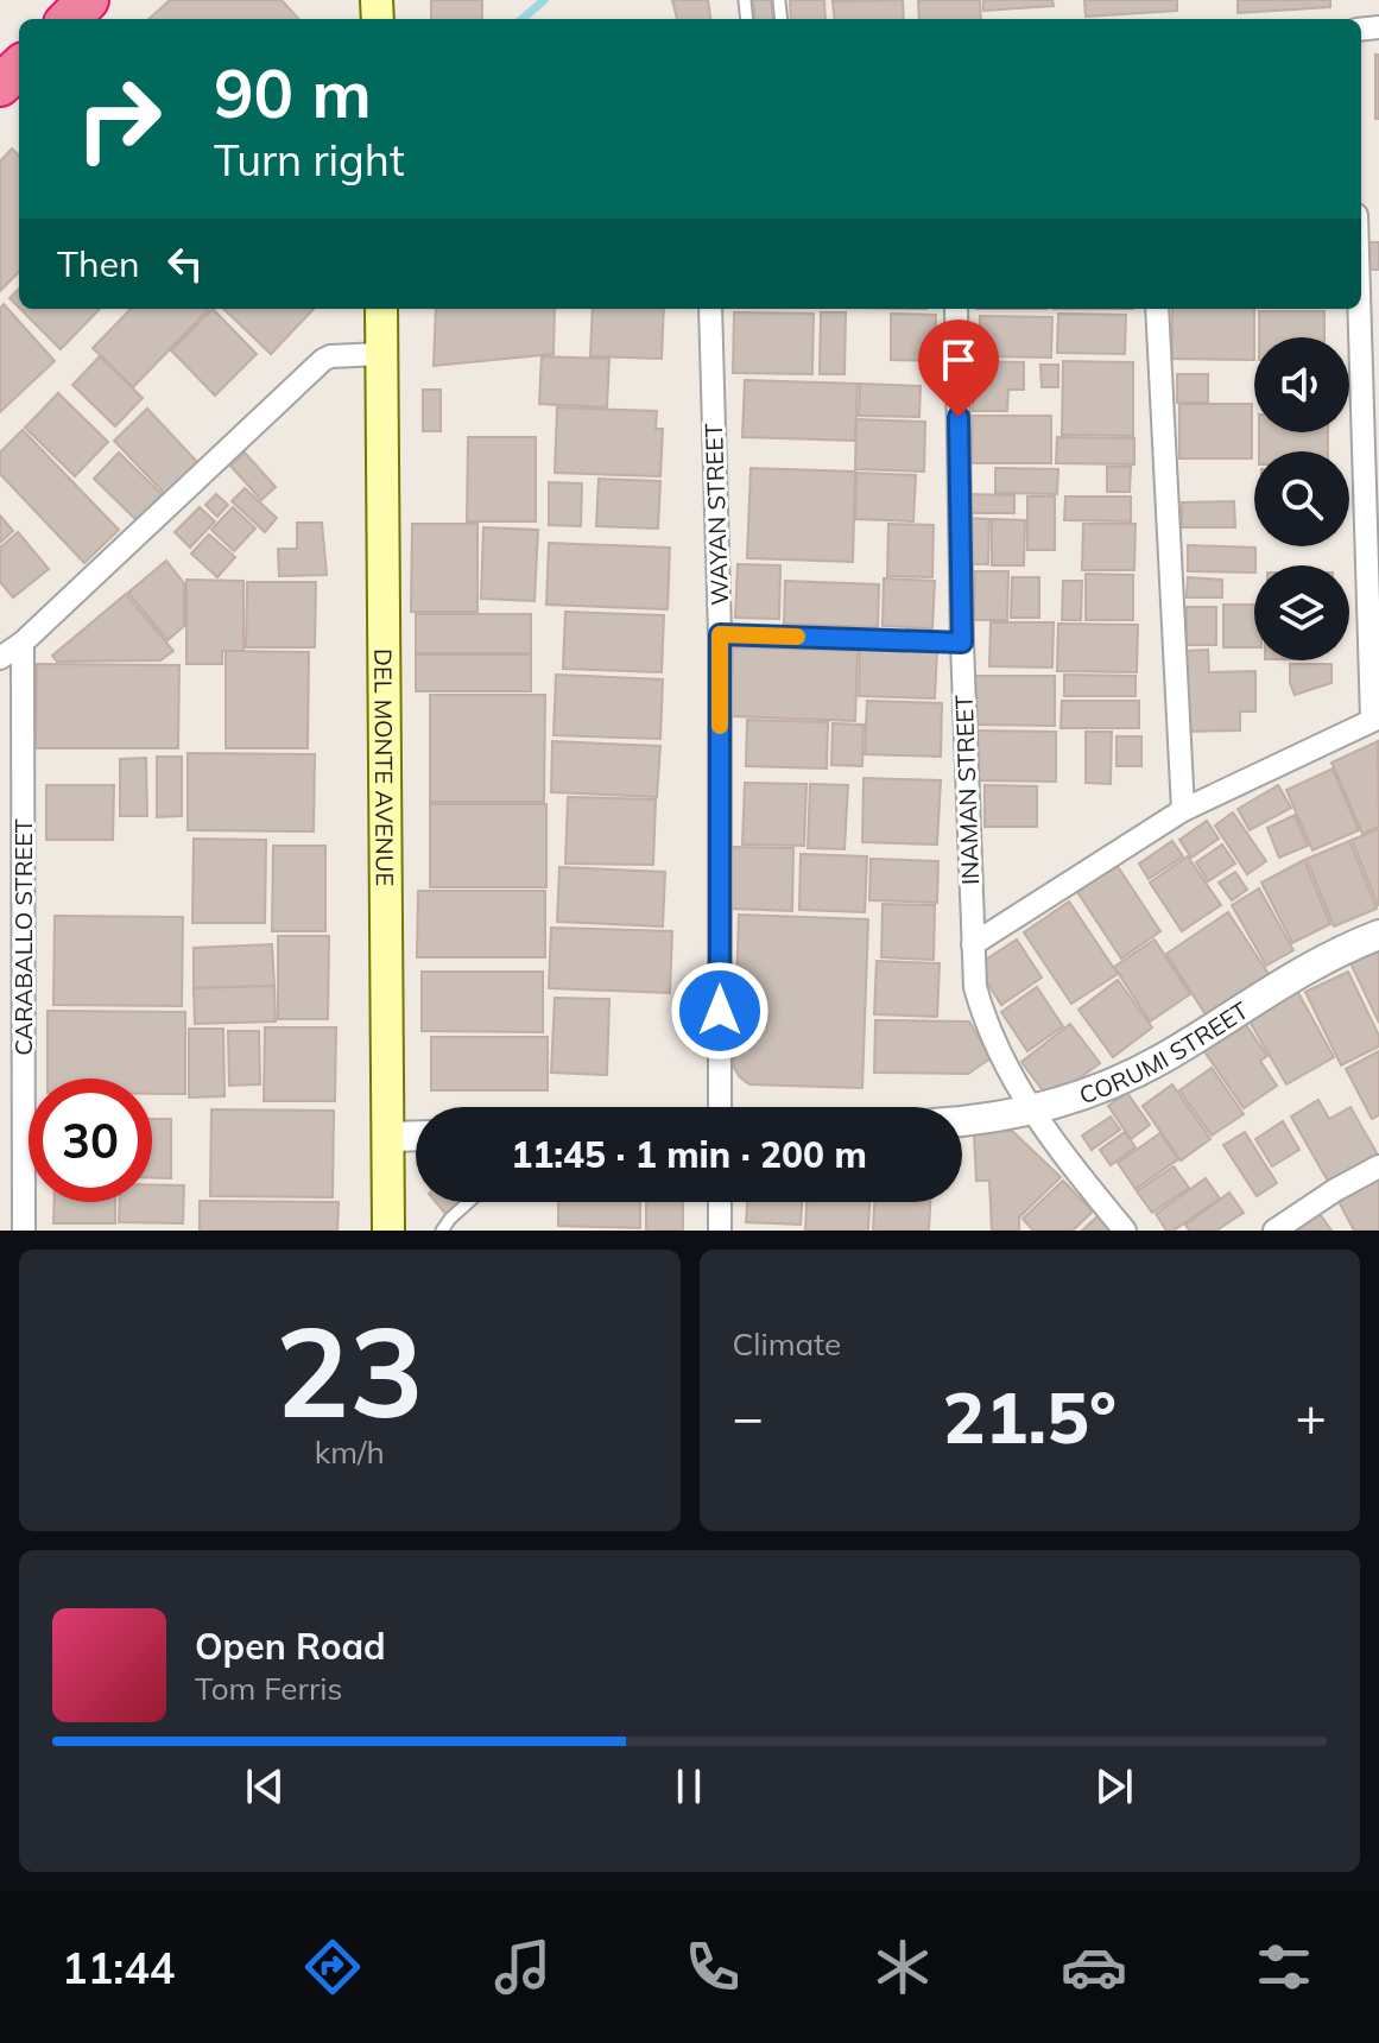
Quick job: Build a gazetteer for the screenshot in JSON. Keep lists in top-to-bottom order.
{
  "streets": {
    "main road": ["DEL MONTE AVENUE"],
    "street": [
      "WAYAN STREET",
      "INAMAN STREET",
      "CARABALLO STREET",
      "CORUMI STREET"
    ]
  },
  "crossings": [
    ["INAMAN STREET", "CORUMI STREET"]
  ],
  "page": {
    "turn": ["90 m", "Turn right"],
    "then": "Then",
    "limit": "30",
    "trip": "11:45 · 1 min · 200 m",
    "tile": [
      ["23", "km/h"],
      "Climate"
    ],
    "heat": ["−", "21.5°", "+"],
    "song": ["Open Road", "Tom Ferris"],
    "tabs": "11:44"
  }
}
